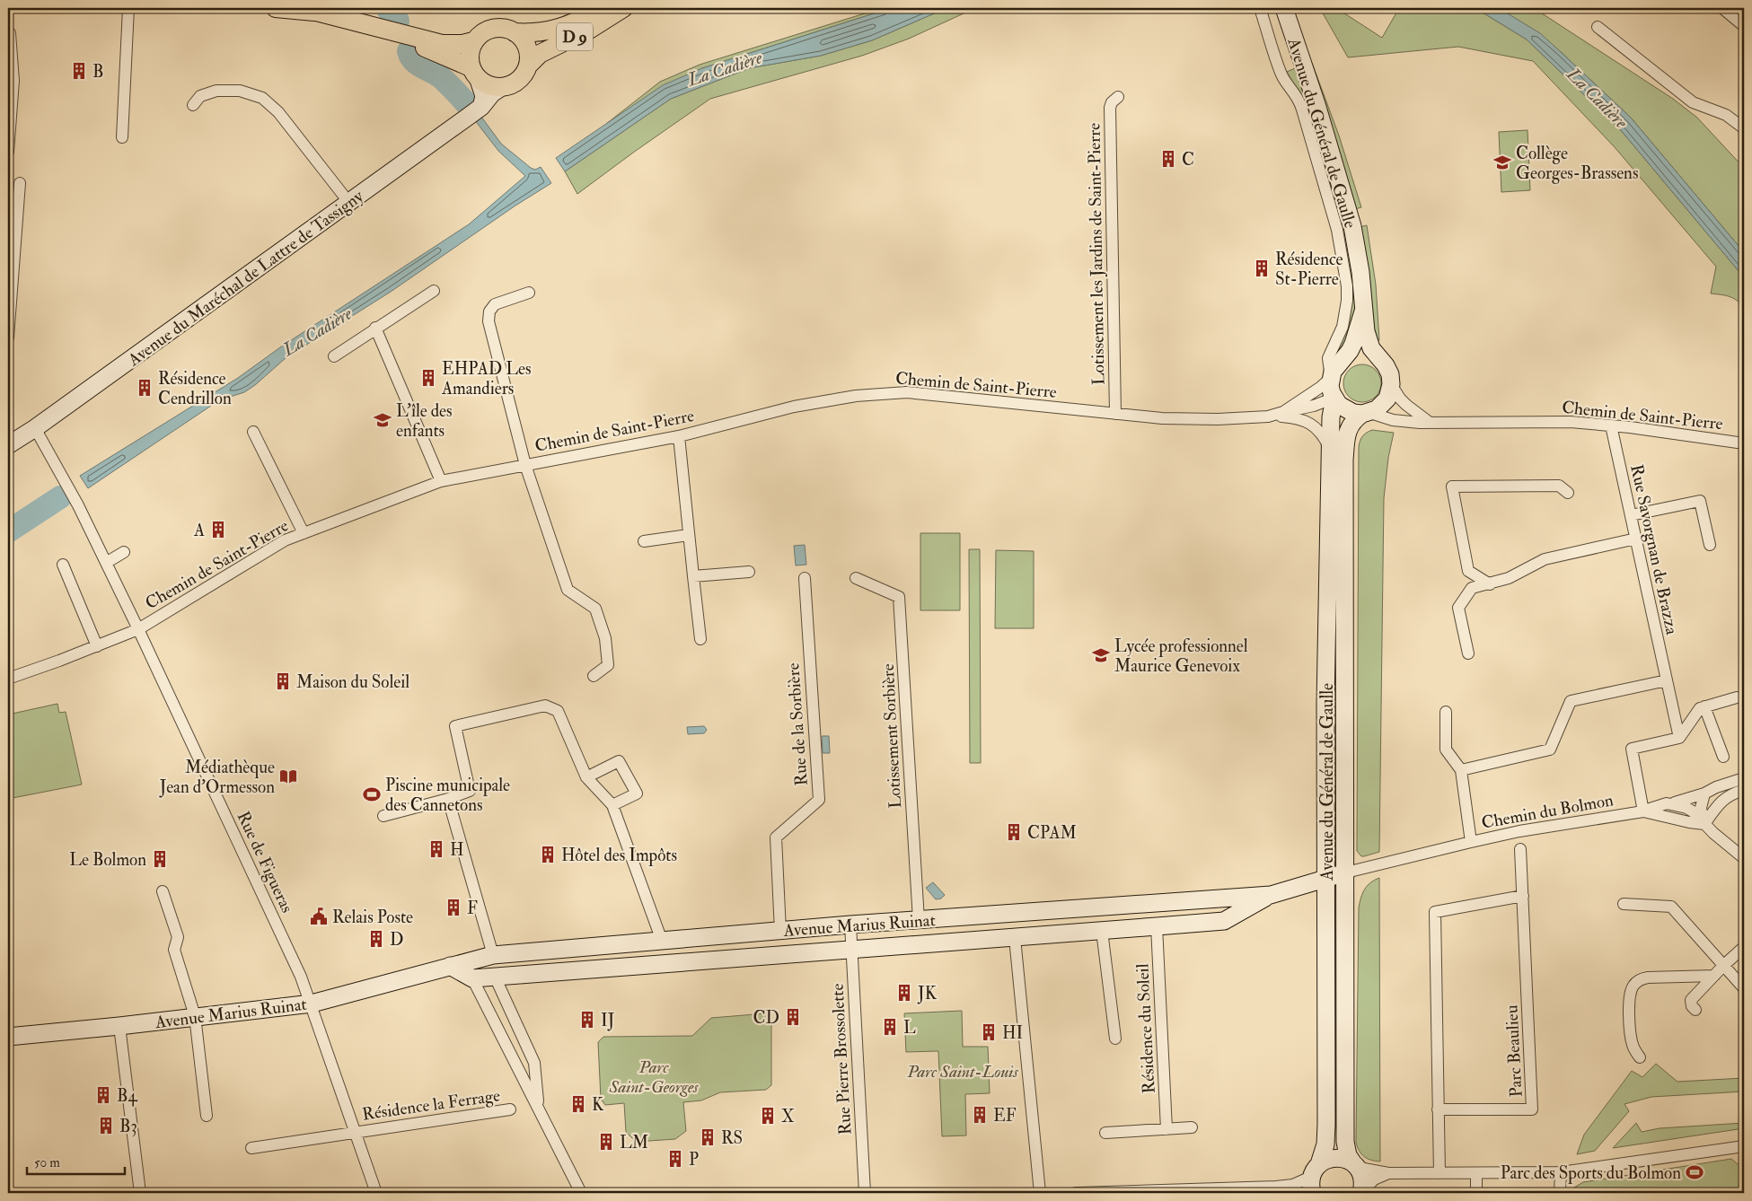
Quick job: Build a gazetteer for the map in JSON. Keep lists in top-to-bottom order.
{
  "streets": {
    "main road": ["D 9"],
    "street": [
      "Avenue du Général de Gaulle",
      "Lotissement les Jardins de Saint-Pierre",
      "Avenue du Maréchal de Lattre de Tassigny",
      "Chemin de Saint-Pierre",
      "Rue Savorgnan de Brazza",
      "Rue de la Sorbière",
      "Lotissement Sorbière",
      "Chemin du Bolmon",
      "Rue de Figueras",
      "Avenue Marius Ruinat",
      "Résidence du Soleil",
      "Parc Beaulieu",
      "Rue Pierre Brossolette",
      "Résidence la Ferrage"
    ]
  },
  "crossings": [
    ["D 9", "Avenue du Maréchal de Lattre de Tassigny"],
    ["Avenue du Général de Gaulle", "Chemin de Saint-Pierre"],
    ["Avenue du Général de Gaulle", "Chemin du Bolmon"],
    ["Avenue du Général de Gaulle", "Avenue Marius Ruinat"],
    ["Lotissement les Jardins de Saint-Pierre", "Chemin de Saint-Pierre"],
    ["Avenue du Maréchal de Lattre de Tassigny", "Rue de Figueras"],
    ["Chemin de Saint-Pierre", "Rue Savorgnan de Brazza"],
    ["Chemin de Saint-Pierre", "Rue de Figueras"],
    ["Rue de la Sorbière", "Avenue Marius Ruinat"],
    ["Lotissement Sorbière", "Avenue Marius Ruinat"],
    ["Chemin du Bolmon", "Avenue Marius Ruinat"],
    ["Rue de Figueras", "Avenue Marius Ruinat"],
    ["Rue de Figueras", "Résidence la Ferrage"],
    ["Avenue Marius Ruinat", "Résidence du Soleil"],
    ["Avenue Marius Ruinat", "Rue Pierre Brossolette"]
  ],
  "water": ["La Cadière"],
  "parks": ["Parc Saint-Georges", "Parc Saint-Louis"],
  "places": {
    "building": [
      "B",
      "C",
      "Résidence St-Pierre",
      "EHPAD Les Amandiers",
      "Résidence Cendrillon",
      "A",
      "Maison du Soleil",
      "CPAM",
      "H",
      "Hôtel des Impôts",
      "Le Bolmon",
      "F",
      "D",
      "JK",
      "CD",
      "IJ",
      "L",
      "HI",
      "B4",
      "K",
      "EF",
      "X",
      "B3",
      "RS",
      "LM",
      "P"
    ],
    "school or university": ["Collège Georges-Brassens", "L'île des enfants", "Lycée professionnel Maurice Genevoix"],
    "library": ["Médiathèque Jean d'Ormesson"],
    "sports": ["Piscine municipale des Cannetons", "Parc des Sports du Bolmon"],
    "public building": ["Relais Poste"]
  },
  "scale_bar": "50 m"
}
